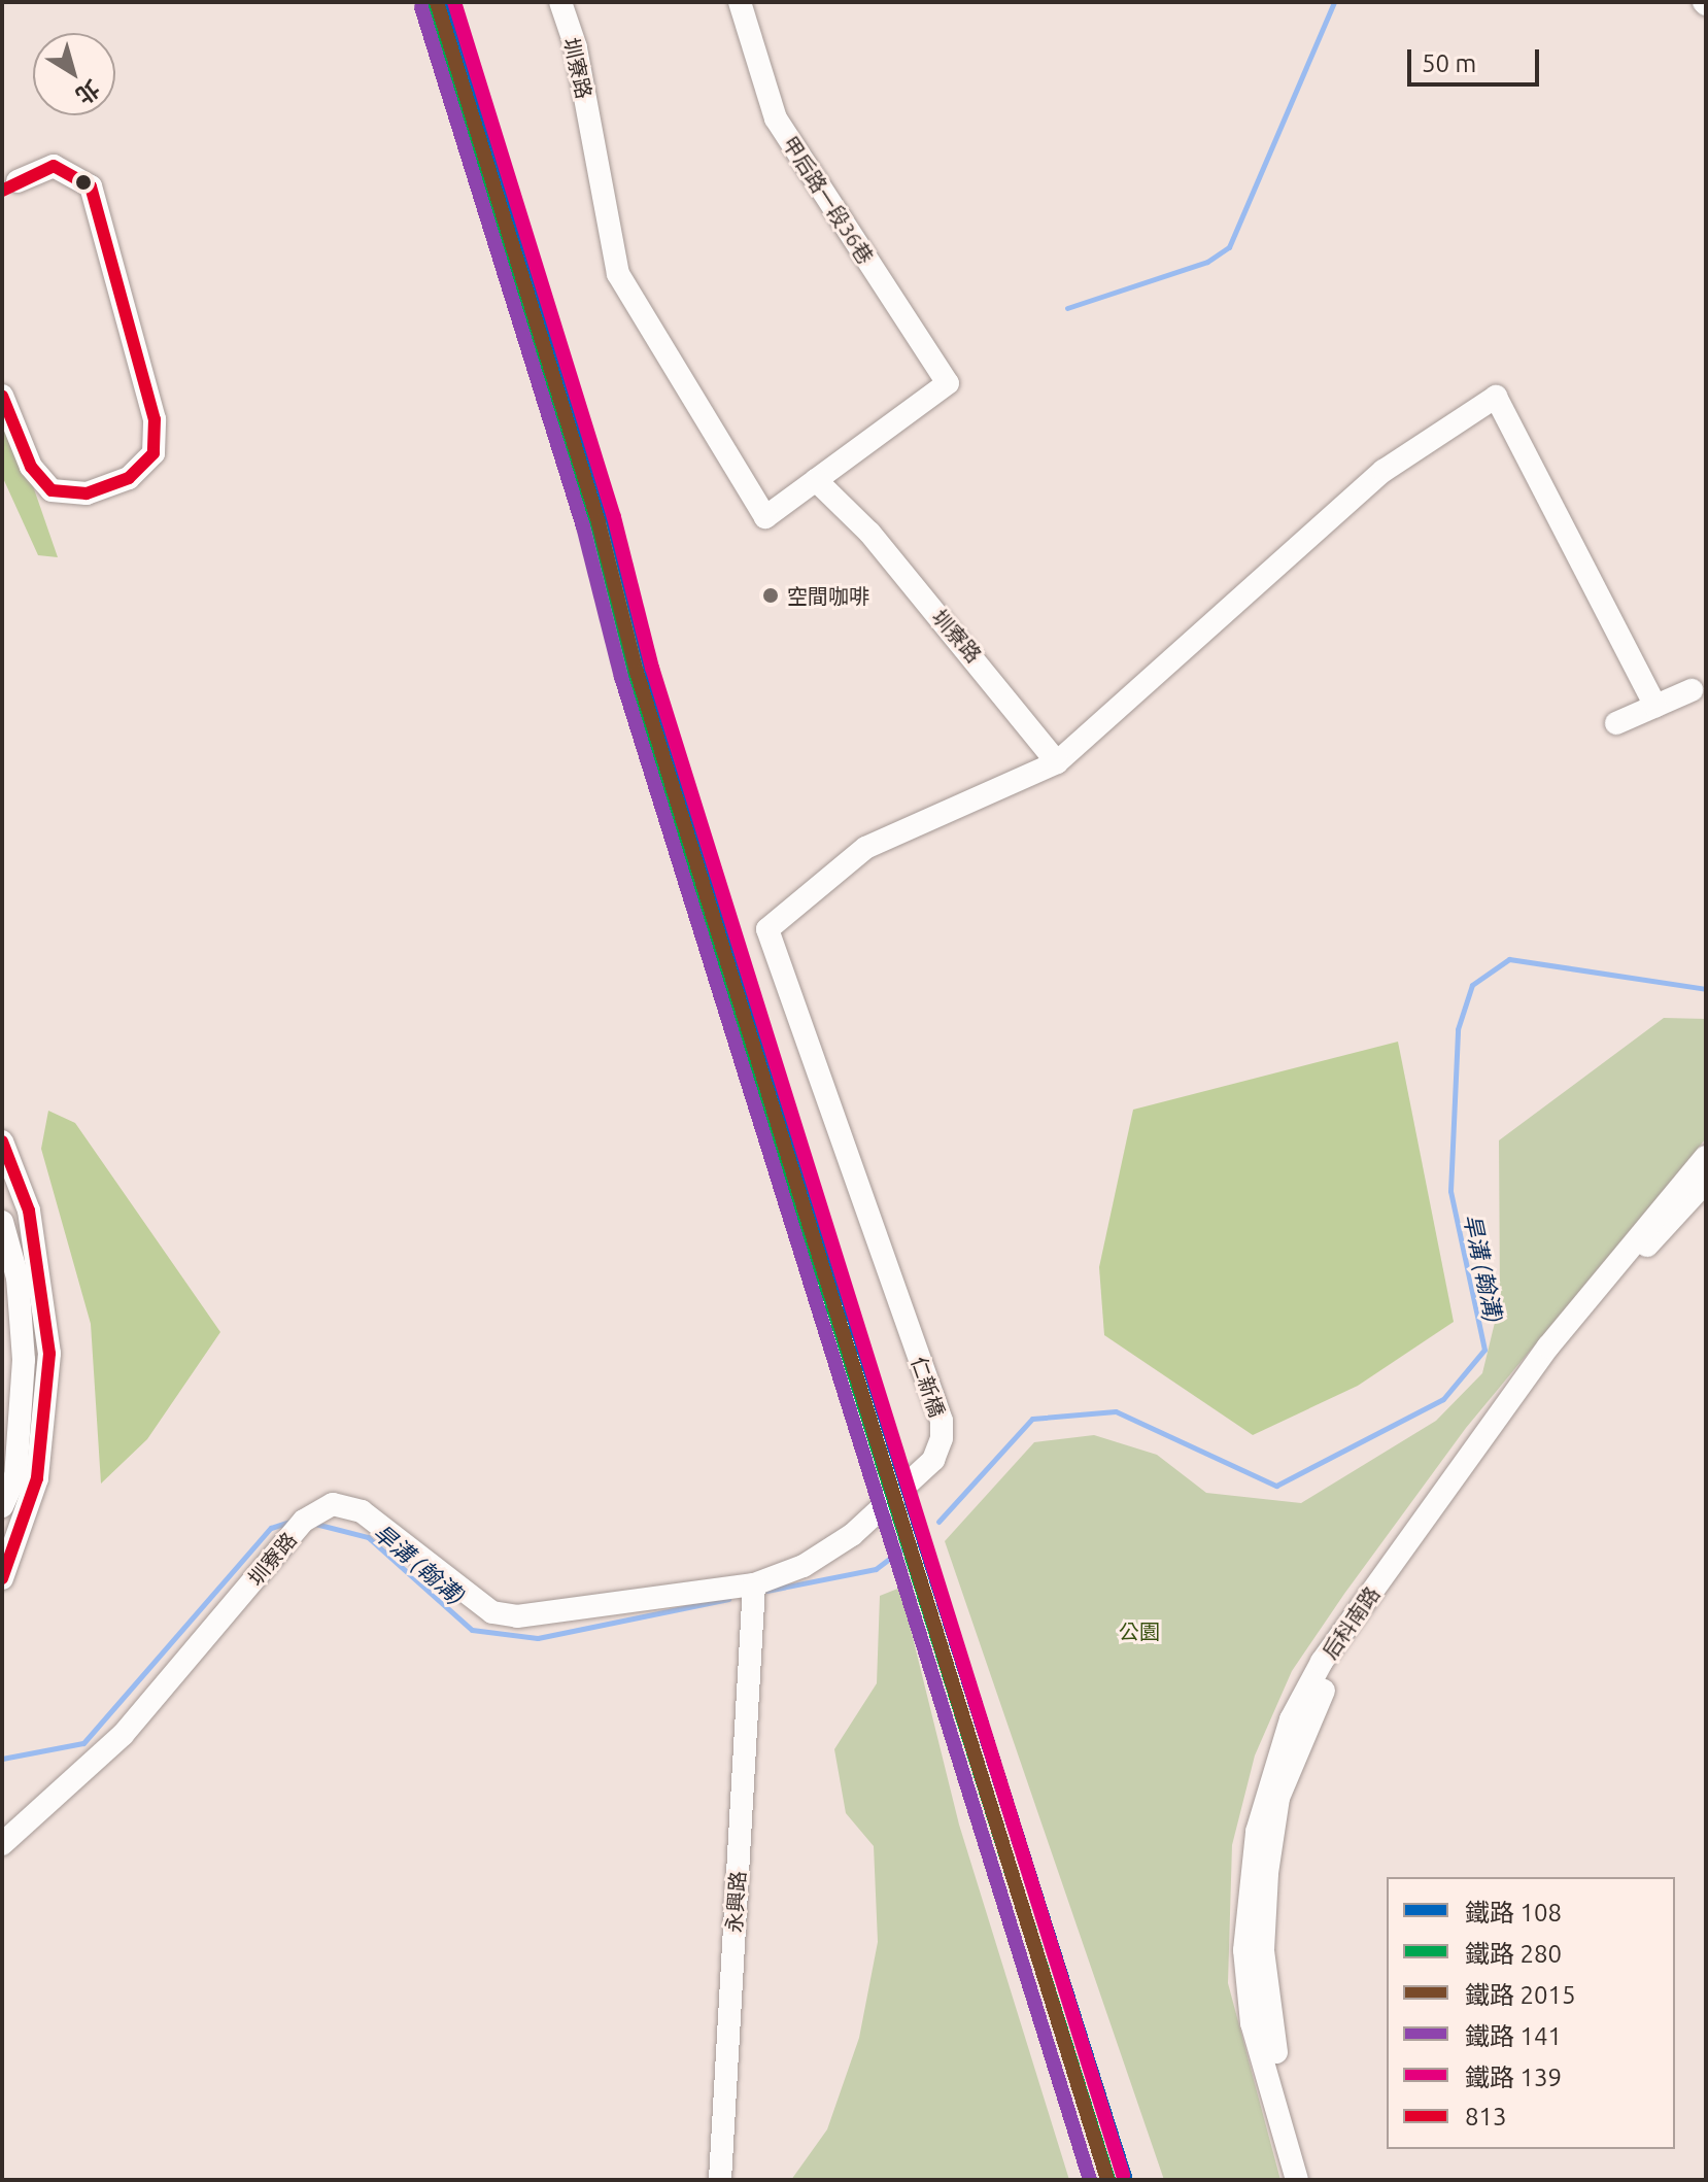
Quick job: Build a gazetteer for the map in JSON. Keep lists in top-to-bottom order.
{
  "streets": {
    "street": [
      "圳寮路",
      "甲后路一段36巷",
      "仁新橋",
      "后科南路",
      "永興路"
    ]
  },
  "crossings": [
    ["圳寮路", "甲后路一段36巷"],
    ["圳寮路", "仁新橋"],
    ["圳寮路", "永興路"],
    ["仁新橋", "永興路"]
  ],
  "water": ["旱溝 (翰溝)"],
  "parks": ["公園"],
  "places": ["空間咖啡"],
  "lines": [
    "rail line 108",
    "rail line 2015",
    "rail line 139",
    "rail line 280",
    "rail line 141",
    "transit line 813"
  ],
  "legend": [
    "鐵路 108",
    "鐵路 280",
    "鐵路 2015",
    "鐵路 141",
    "鐵路 139",
    "813"
  ],
  "scale_bar": "50 m",
  "north": "bottom right"
}
